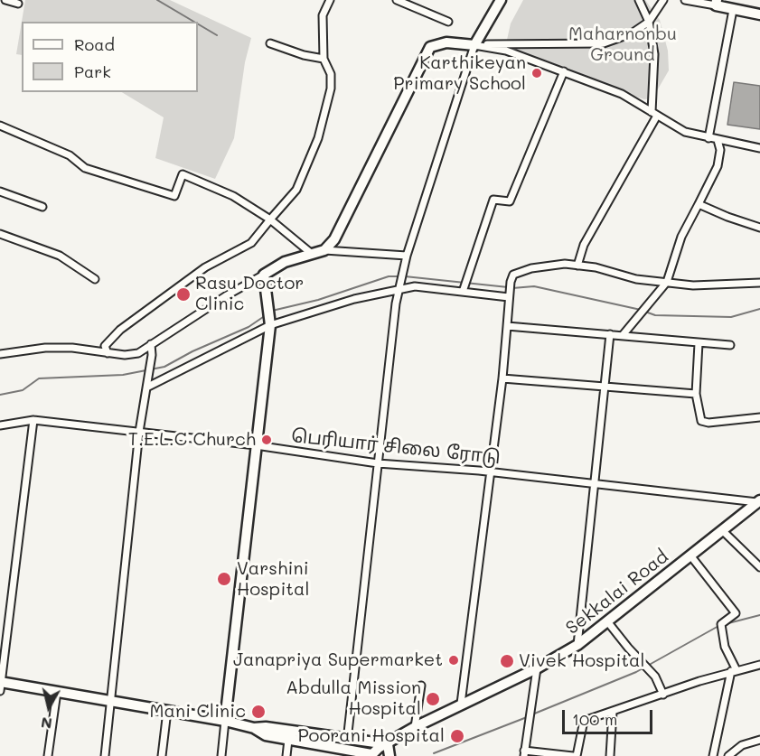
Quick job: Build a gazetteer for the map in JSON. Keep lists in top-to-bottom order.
{
  "streets": {
    "main road": ["Sekkalai Road"],
    "street": ["பெரியார் சிலை ரோடு"]
  },
  "crossings": [
    ["பெரியார் சிலை ரோடு", "Sekkalai Road"]
  ],
  "parks": ["Maharnonbu Ground"],
  "places": [
    "Karthikeyan Primary School",
    "Rasu Doctor Clinic",
    "T.E.L.C Church",
    "Varshini Hospital",
    "Janapriya Supermarket",
    "Vivek Hospital",
    "Abdulla Mission Hospital",
    "Mani Clinic",
    "Poorani Hospital"
  ],
  "legend": ["Road", "Park"],
  "scale_bar": "100 m",
  "north": "bottom"
}
